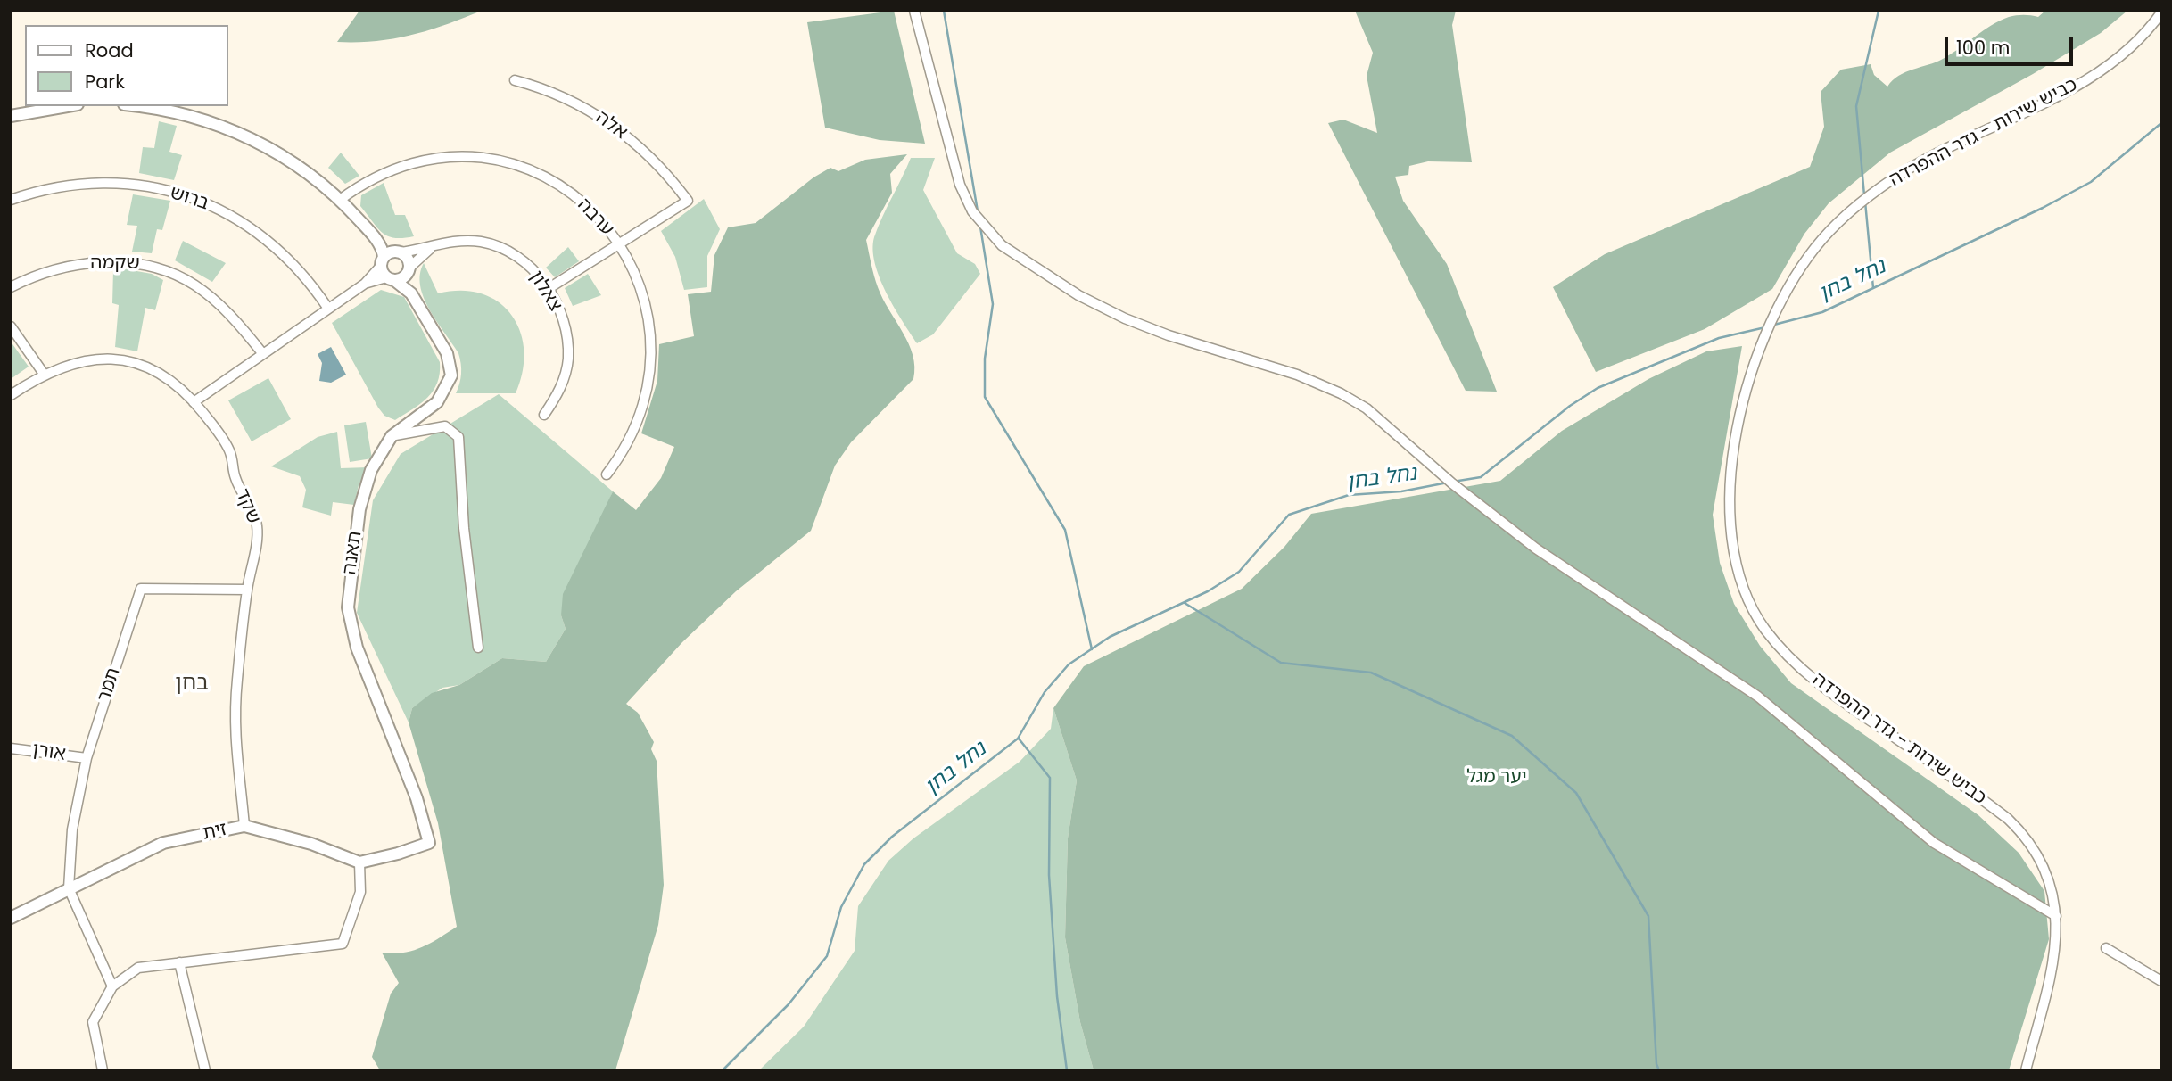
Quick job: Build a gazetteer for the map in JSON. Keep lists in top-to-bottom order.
{
  "streets": {
    "street": [
      "אלה",
      "כביש שירות - גדר ההפרדה",
      "ברוש",
      "ערבה",
      "שקמה",
      "צאלון",
      "שקד",
      "תאנה",
      "תמר",
      "אורן",
      "זית"
    ]
  },
  "crossings": [
    ["אלה", "ערבה"],
    ["שקד", "תמר"],
    ["שקד", "זית"],
    ["תאנה", "זית"],
    ["תמר", "אורן"],
    ["תמר", "זית"]
  ],
  "districts": ["בחן"],
  "water": ["נחל בחן"],
  "parks": ["יער מגל"],
  "legend": ["Road", "Park"],
  "scale_bar": "100 m"
}
